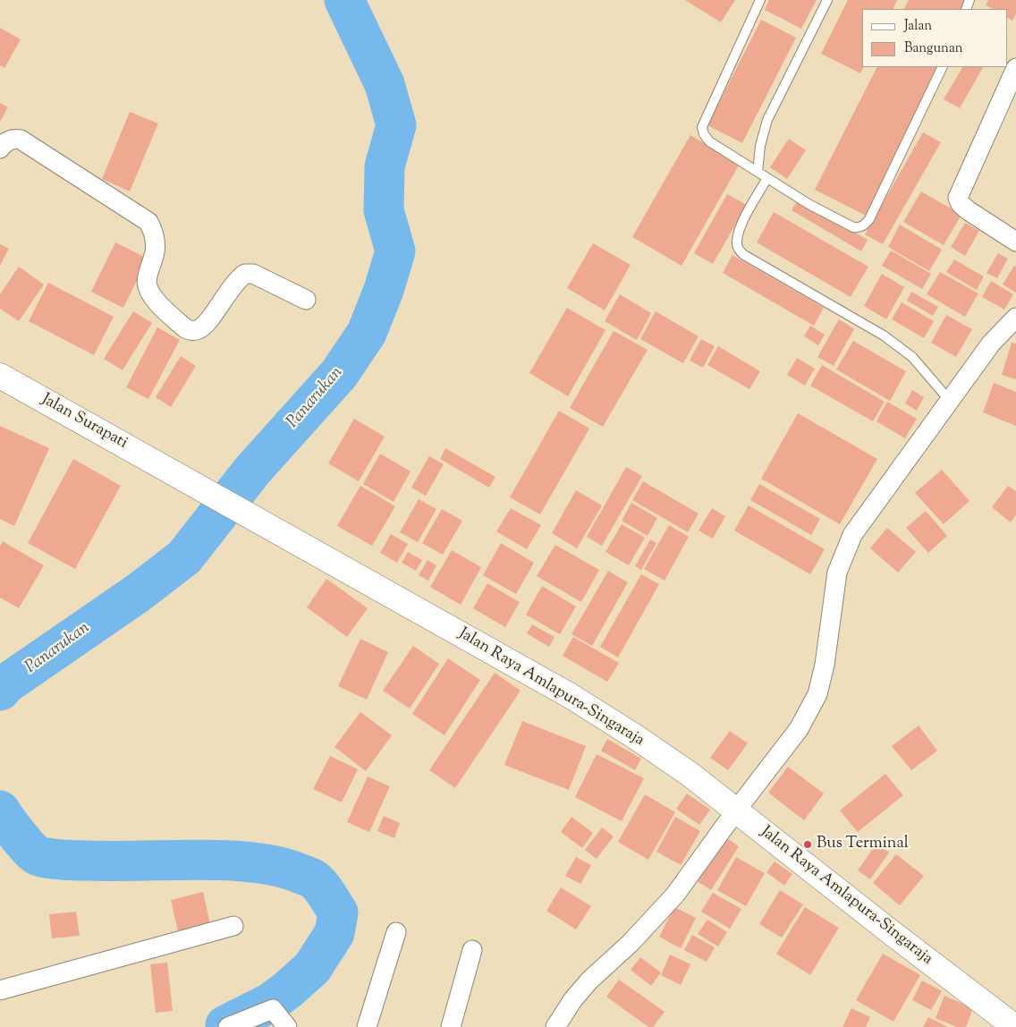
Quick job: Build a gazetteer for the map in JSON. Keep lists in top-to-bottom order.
{
  "streets": {
    "highway": ["Jalan Surapati", "Jalan Raya Amlapura-Singaraja"]
  },
  "crossings": [
    ["Jalan Surapati", "Jalan Raya Amlapura-Singaraja"]
  ],
  "water": ["Panarukan"],
  "places": ["Bus Terminal"],
  "legend": ["Jalan", "Bangunan"]
}
